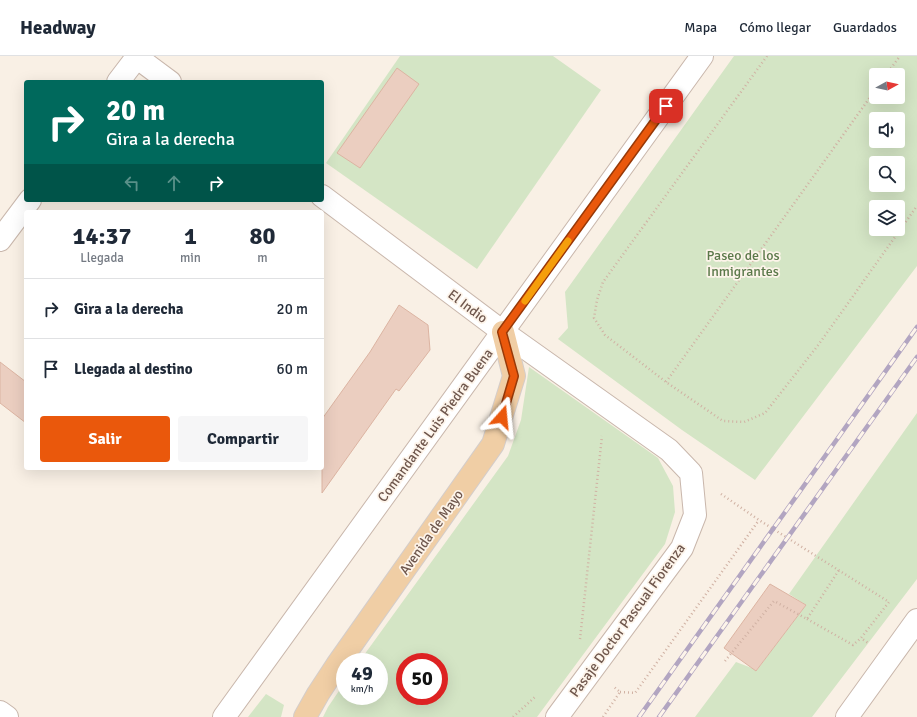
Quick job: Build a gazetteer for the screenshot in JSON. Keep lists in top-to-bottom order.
{
  "streets": {
    "main road": ["Avenida de Mayo"],
    "street": ["El Indio", "Comandante Luis Piedra Buena", "Pasaje Doctor Pascual Fiorenza"]
  },
  "crossings": [
    ["El Indio", "Comandante Luis Piedra Buena"],
    ["El Indio", "Avenida de Mayo"],
    ["El Indio", "Pasaje Doctor Pascual Fiorenza"],
    ["Comandante Luis Piedra Buena", "Avenida de Mayo"]
  ],
  "parks": ["Paseo de los Inmigrantes"],
  "north": "right",
  "page": {
    "header": "Headway",
    "nav": ["Mapa", "Cómo llegar", "Guardados"],
    "turn": ["20 m", "Gira a la derecha"],
    "eta": [
      "14:37",
      "Llegada",
      "1",
      "min",
      "80",
      "m"
    ],
    "list": [
      {
        "name": "Gira a la derecha",
        "value": "20 m"
      },
      {
        "name": "Llegada al destino",
        "value": "60 m"
      }
    ],
    "buttons": ["Salir", "Compartir"],
    "speed": "49 km/h",
    "limit": "50"
  }
}
